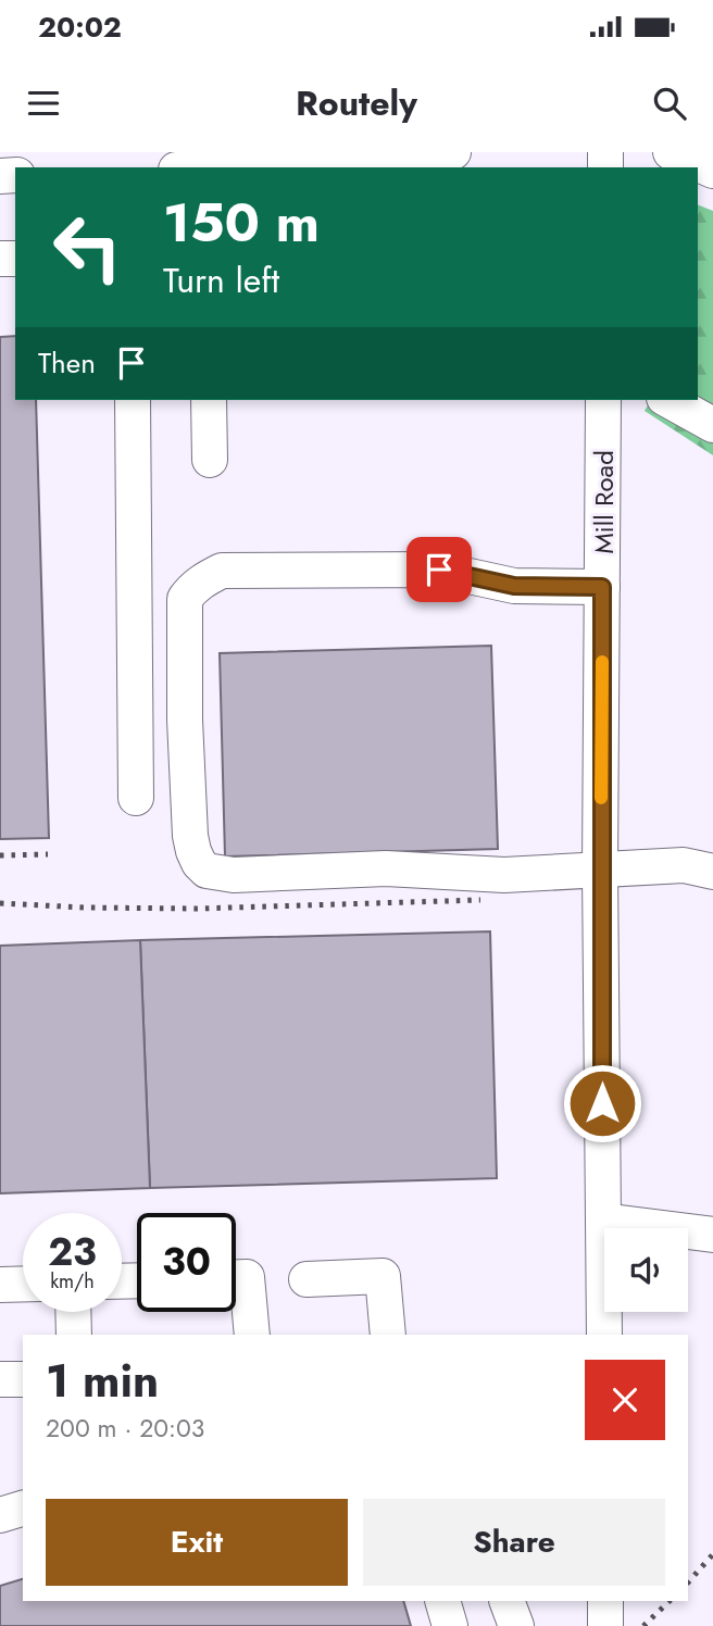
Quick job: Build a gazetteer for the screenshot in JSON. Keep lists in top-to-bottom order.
{
  "streets": {
    "street": ["Mill Road"]
  },
  "page": {
    "status": "20:02",
    "header": "Routely",
    "turn": ["150 m", "Turn left"],
    "then": "Then",
    "speed": "23 km/h",
    "limit": "30",
    "heading": ["1 min", "200 m · 20:03"],
    "buttons": ["Exit", "Share"]
  }
}
